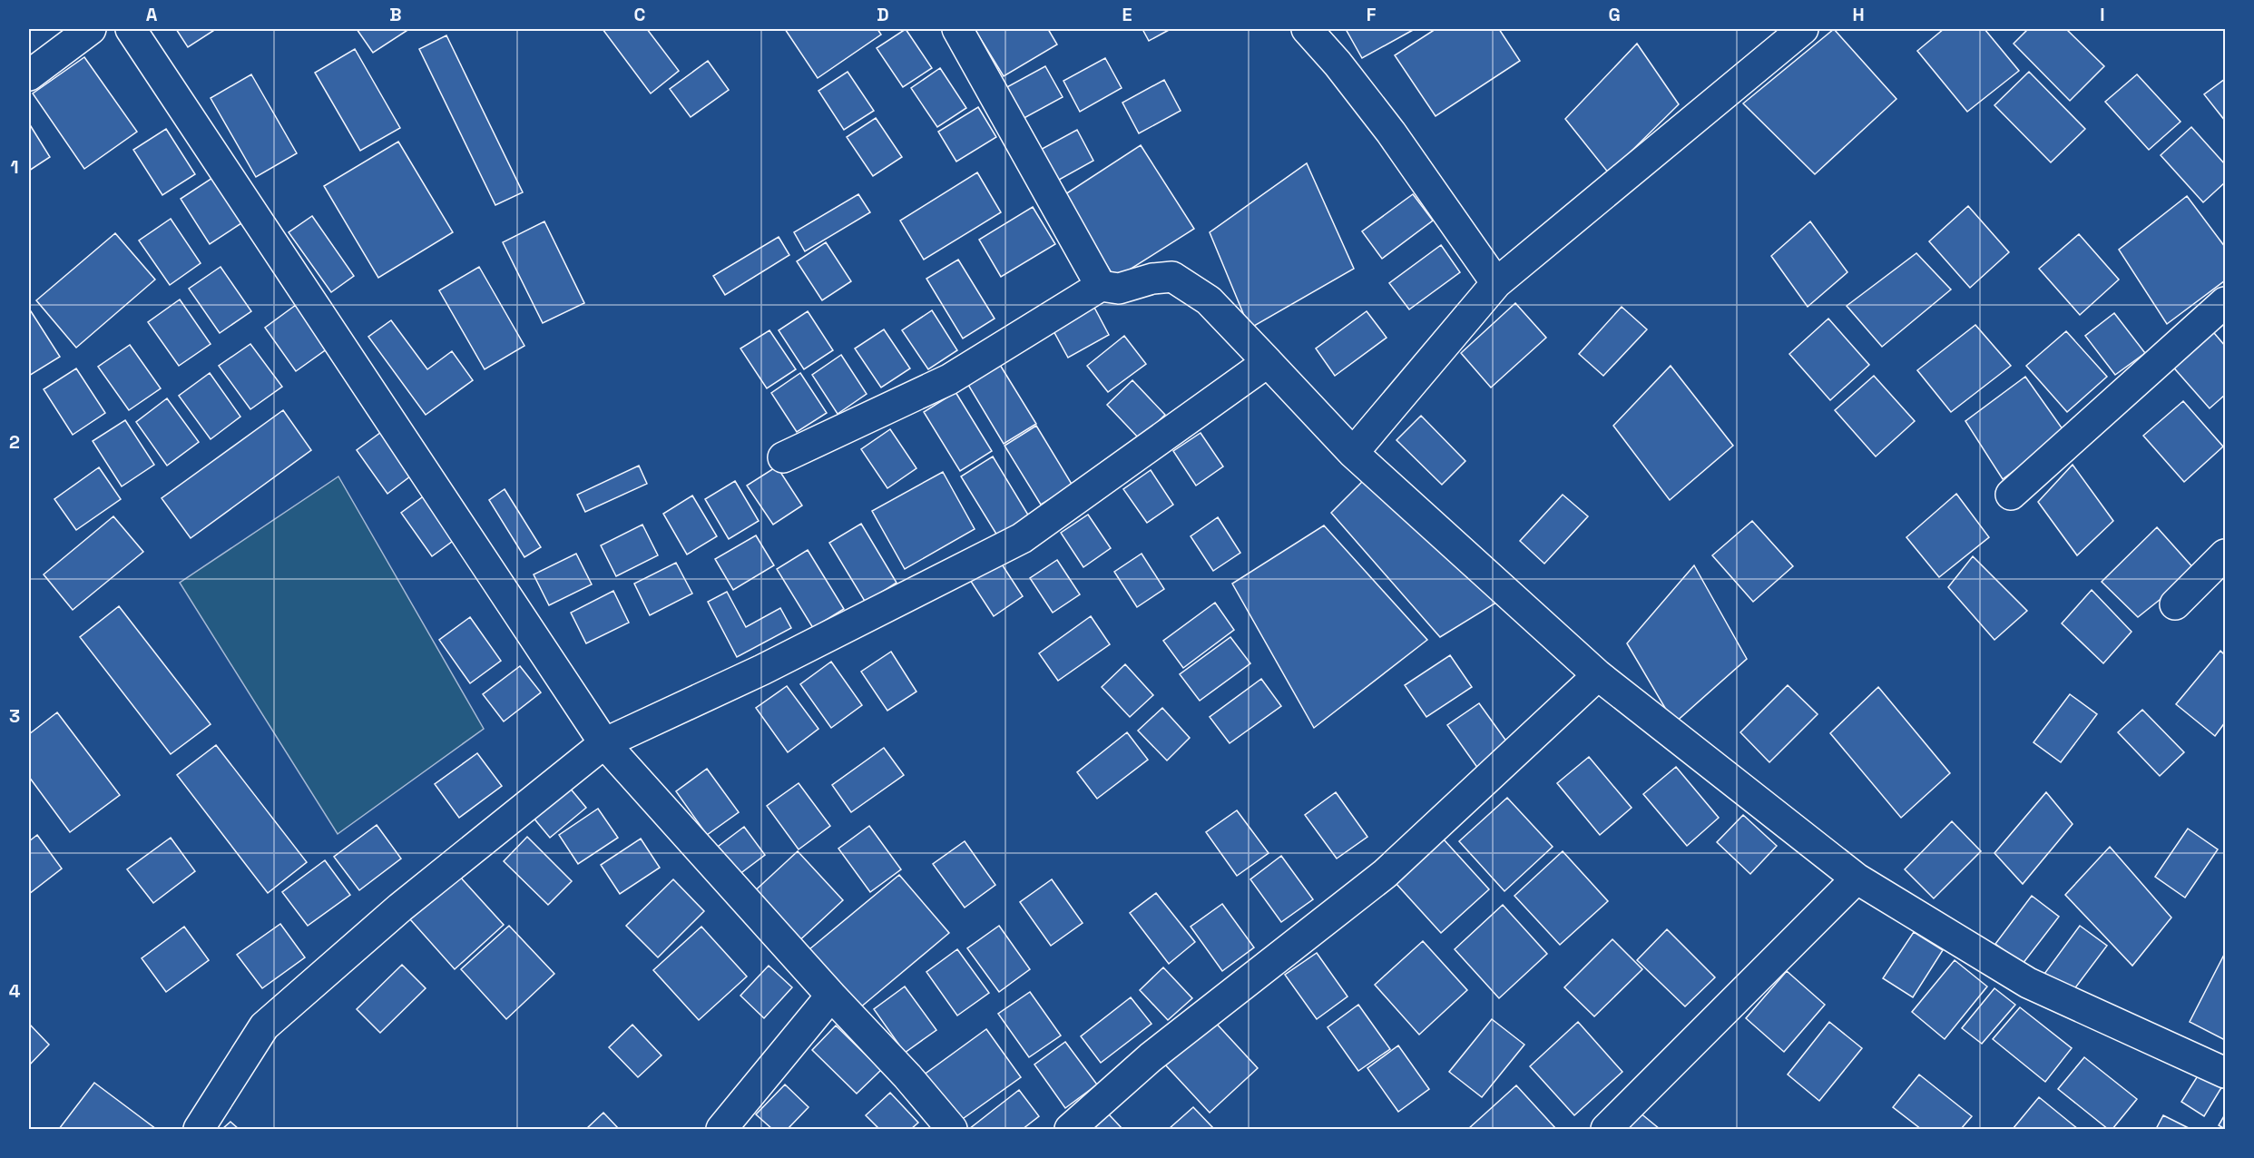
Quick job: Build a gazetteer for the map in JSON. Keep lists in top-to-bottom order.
{
  "grid": {
    "columns": [
      "A",
      "B",
      "C",
      "D",
      "E",
      "F",
      "G",
      "H",
      "I"
    ],
    "rows": [
      "1",
      "2",
      "3",
      "4"
    ]
  }
}
